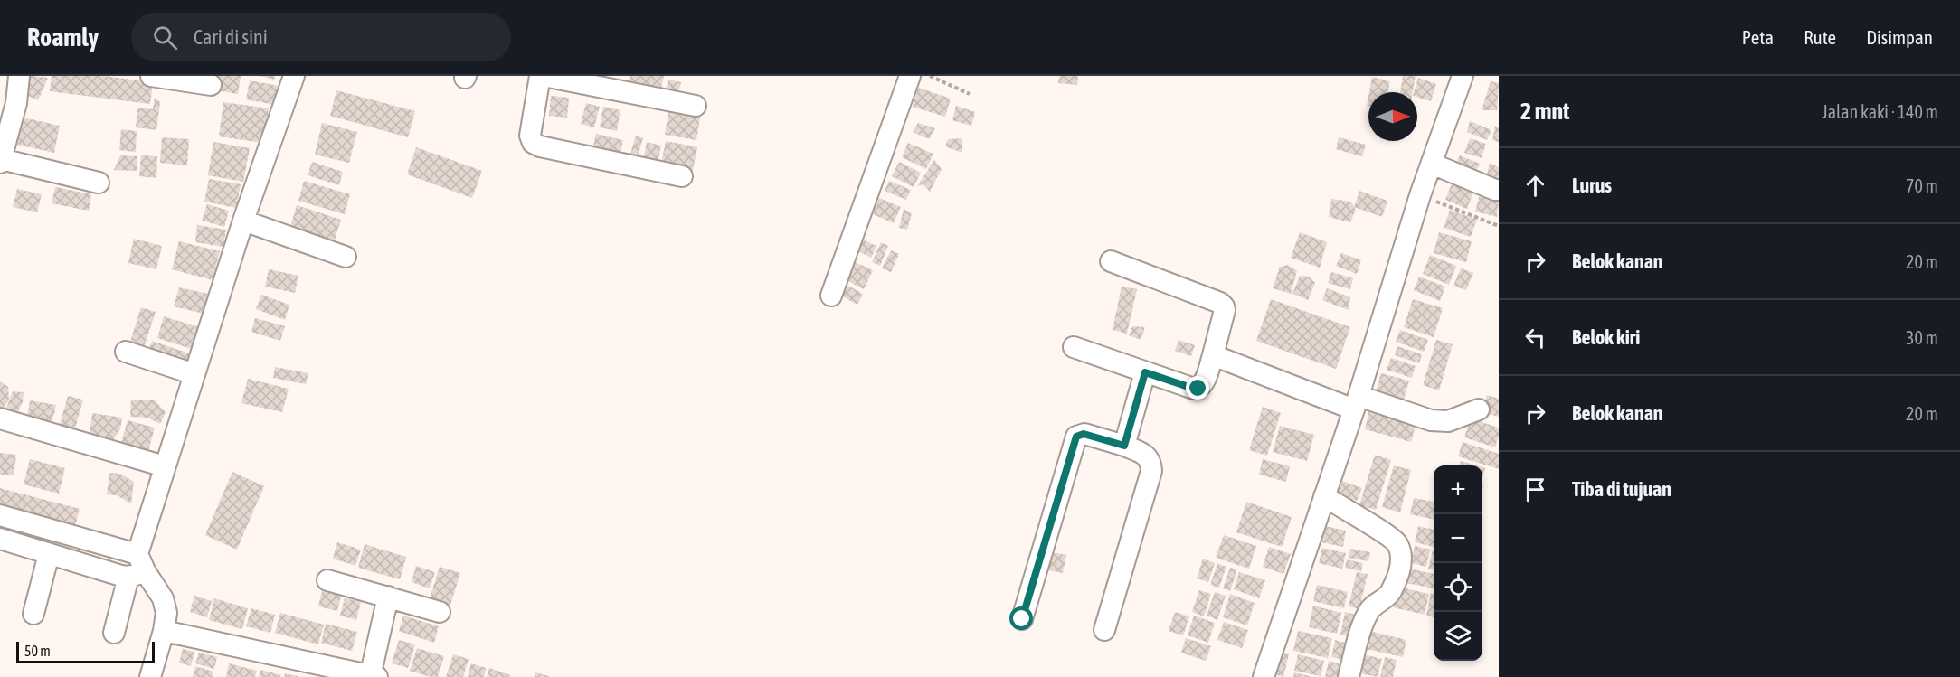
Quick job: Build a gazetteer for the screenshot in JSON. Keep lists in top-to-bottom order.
{
  "scale_bar": "50 m",
  "north": "right",
  "page": {
    "header": "Roamly",
    "search": "Cari di sini",
    "nav": ["Peta", "Rute", "Disimpan"],
    "heading": ["2 mnt", "Jalan kaki · 140 m"],
    "list": [
      ["Lurus", "70 m"],
      ["Belok kanan", "20 m"],
      ["Belok kiri", "30 m"],
      ["Belok kanan", "20 m"],
      "Tiba di tujuan"
    ],
    "map_buttons": ["+", "−"],
    "scale": "50 m"
  }
}
